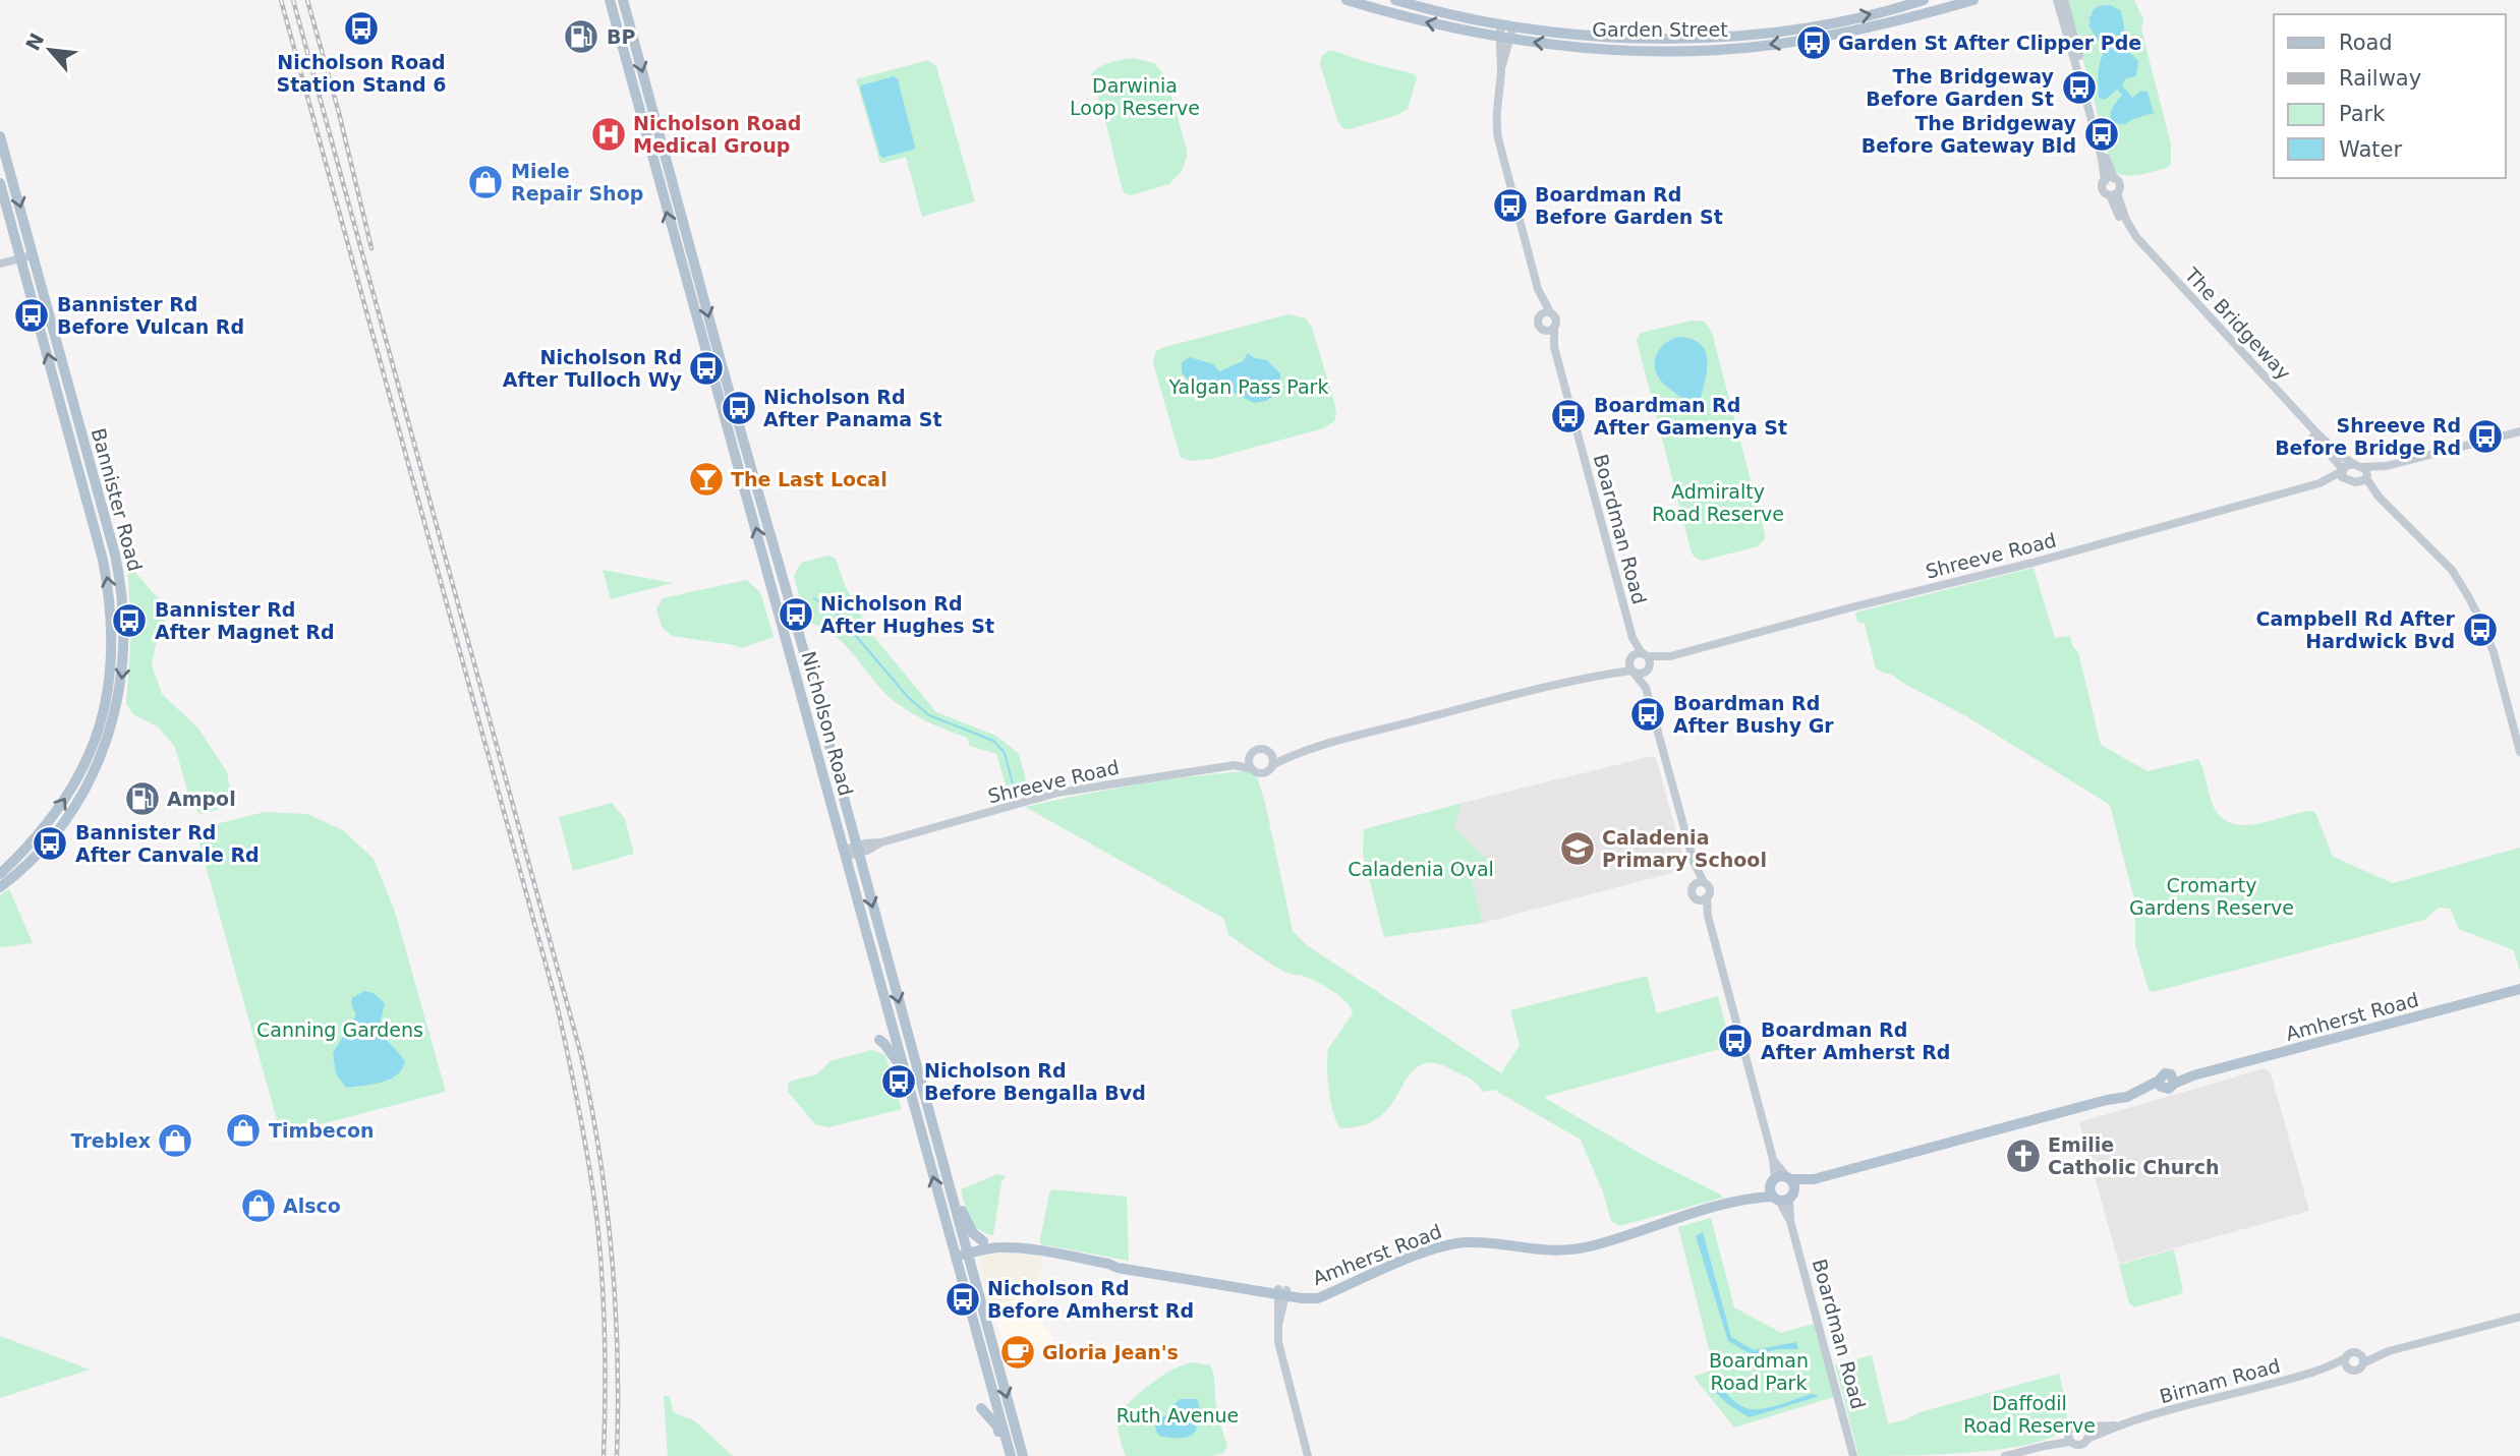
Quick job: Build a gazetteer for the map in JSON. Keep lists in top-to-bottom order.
{
  "streets": {
    "main road": [
      "Garden Street",
      "Bannister Road",
      "Boardman Road",
      "Nicholson Road",
      "Amherst Road"
    ],
    "street": ["The Bridgeway", "Shreeve Road", "Birnam Road"]
  },
  "crossings": [
    ["Garden Street", "Boardman Road"],
    ["The Bridgeway", "Shreeve Road"],
    ["Boardman Road", "Shreeve Road"],
    ["Boardman Road", "Amherst Road"],
    ["Shreeve Road", "Nicholson Road"],
    ["Nicholson Road", "Amherst Road"]
  ],
  "parks": [
    "Darwinia Loop Reserve",
    "Yalgan Pass Park",
    "Admiralty Road Reserve",
    "Caladenia Oval",
    "Cromarty Gardens Reserve",
    "Canning Gardens",
    "Boardman Road Park",
    "Daffodil Road Reserve",
    "Ruth Avenue"
  ],
  "places": {
    "bus stop": [
      "Nicholson Road Station Stand 6",
      "Garden St After Clipper Pde",
      "The Bridgeway Before Garden St",
      "The Bridgeway Before Gateway Bld",
      "Boardman Rd Before Garden St",
      "Bannister Rd Before Vulcan Rd",
      "Nicholson Rd After Tulloch Wy",
      "Nicholson Rd After Panama St",
      "Boardman Rd After Gamenya St",
      "Shreeve Rd Before Bridge Rd",
      "Nicholson Rd After Hughes St",
      "Bannister Rd After Magnet Rd",
      "Campbell Rd After Hardwick Bvd",
      "Boardman Rd After Bushy Gr",
      "Bannister Rd After Canvale Rd",
      "Boardman Rd After Amherst Rd",
      "Nicholson Rd Before Bengalla Bvd",
      "Nicholson Rd Before Amherst Rd"
    ],
    "fuel station": ["BP", "Ampol"],
    "hospital": ["Nicholson Road Medical Group"],
    "shop": [
      "Miele Repair Shop",
      "Timbecon",
      "Treblex",
      "Alsco"
    ],
    "bar": ["The Last Local"],
    "school or university": ["Caladenia Primary School"],
    "church": ["Emilie Catholic Church"],
    "cafe": ["Gloria Jean's"]
  },
  "legend": [
    "Road",
    "Railway",
    "Park",
    "Water"
  ],
  "north": "top left"
}
